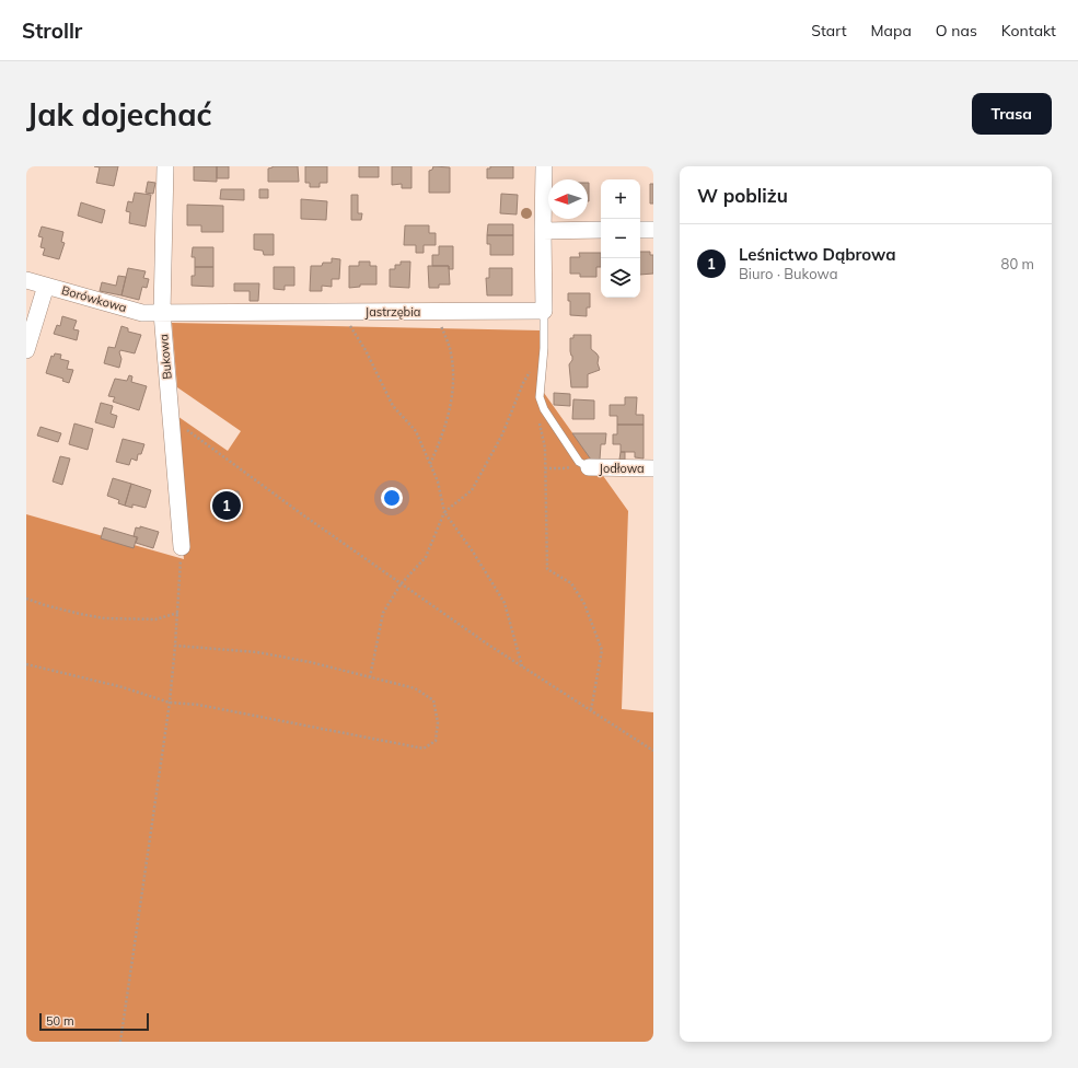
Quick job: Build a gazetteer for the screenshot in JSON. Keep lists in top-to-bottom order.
{
  "streets": {
    "street": [
      "Borówkowa",
      "Jastrzębia",
      "Bukowa",
      "Jodłowa"
    ]
  },
  "crossings": [
    ["Borówkowa", "Jastrzębia"],
    ["Borówkowa", "Bukowa"],
    ["Jastrzębia", "Bukowa"]
  ],
  "scale_bar": "50 m",
  "north": "left",
  "page": {
    "header": "Strollr",
    "nav": [
      "Start",
      "Mapa",
      "O nas",
      "Kontakt"
    ],
    "buttons": "Trasa",
    "title": "Jak dojechać",
    "heading": "W pobliżu",
    "map_buttons": ["+", "−"],
    "list": [
      {
        "mark": "1",
        "name": "Leśnictwo Dąbrowa",
        "note": "Biuro · Bukowa",
        "value": "80 m"
      }
    ],
    "pins": "1",
    "scale": "50 m"
  }
}
